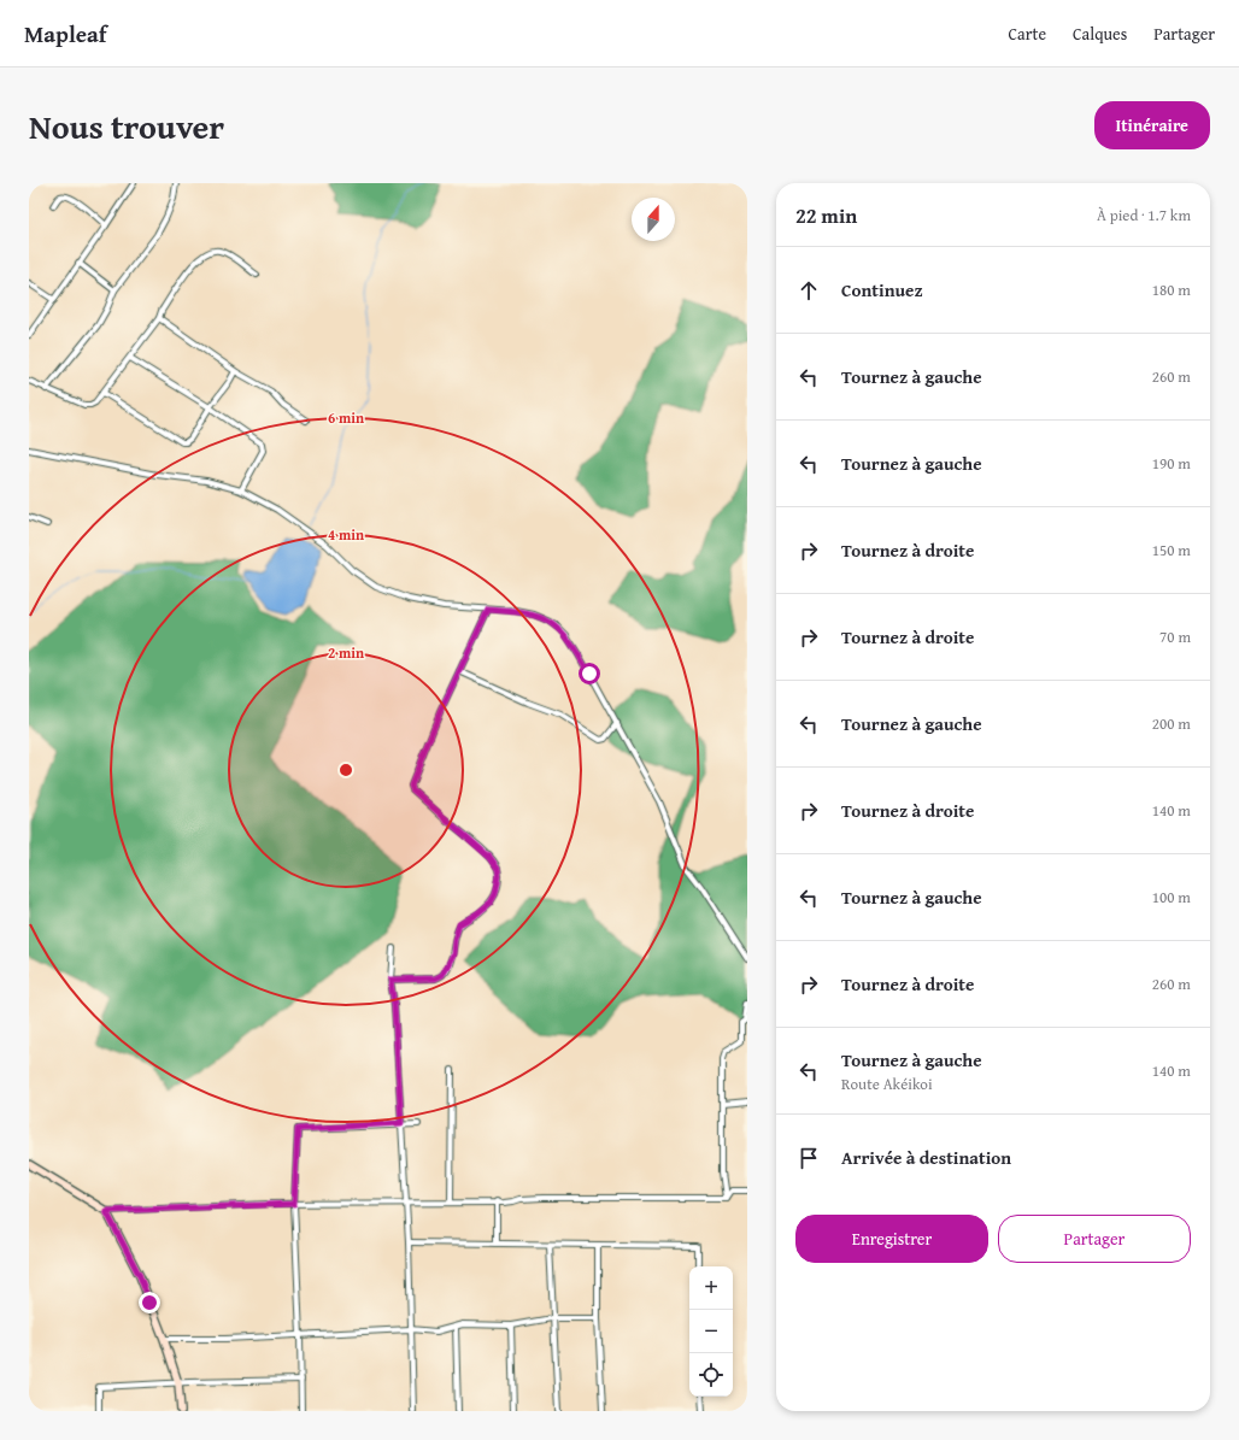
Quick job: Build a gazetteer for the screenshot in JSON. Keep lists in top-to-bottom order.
{
  "north": "top",
  "page": {
    "header": "Mapleaf",
    "nav": ["Carte", "Calques", "Partager"],
    "title": "Nous trouver",
    "buttons": [
      "Itinéraire",
      ["Enregistrer", "Partager"]
    ],
    "heading": ["22 min", "À pied · 1.7 km"],
    "list": [
      ["Continuez", "180 m"],
      ["Tournez à gauche", "260 m"],
      ["Tournez à gauche", "190 m"],
      ["Tournez à droite", "150 m"],
      ["Tournez à droite", "70 m"],
      ["Tournez à gauche", "200 m"],
      ["Tournez à droite", "140 m"],
      ["Tournez à gauche", "100 m"],
      ["Tournez à droite", "260 m"],
      ["Tournez à gauche", "Route Akéikoi", "140 m"],
      "Arrivée à destination"
    ],
    "map_buttons": ["+", "−"]
  },
  "rings": ["6 min", "4 min", "2 min"]
}
